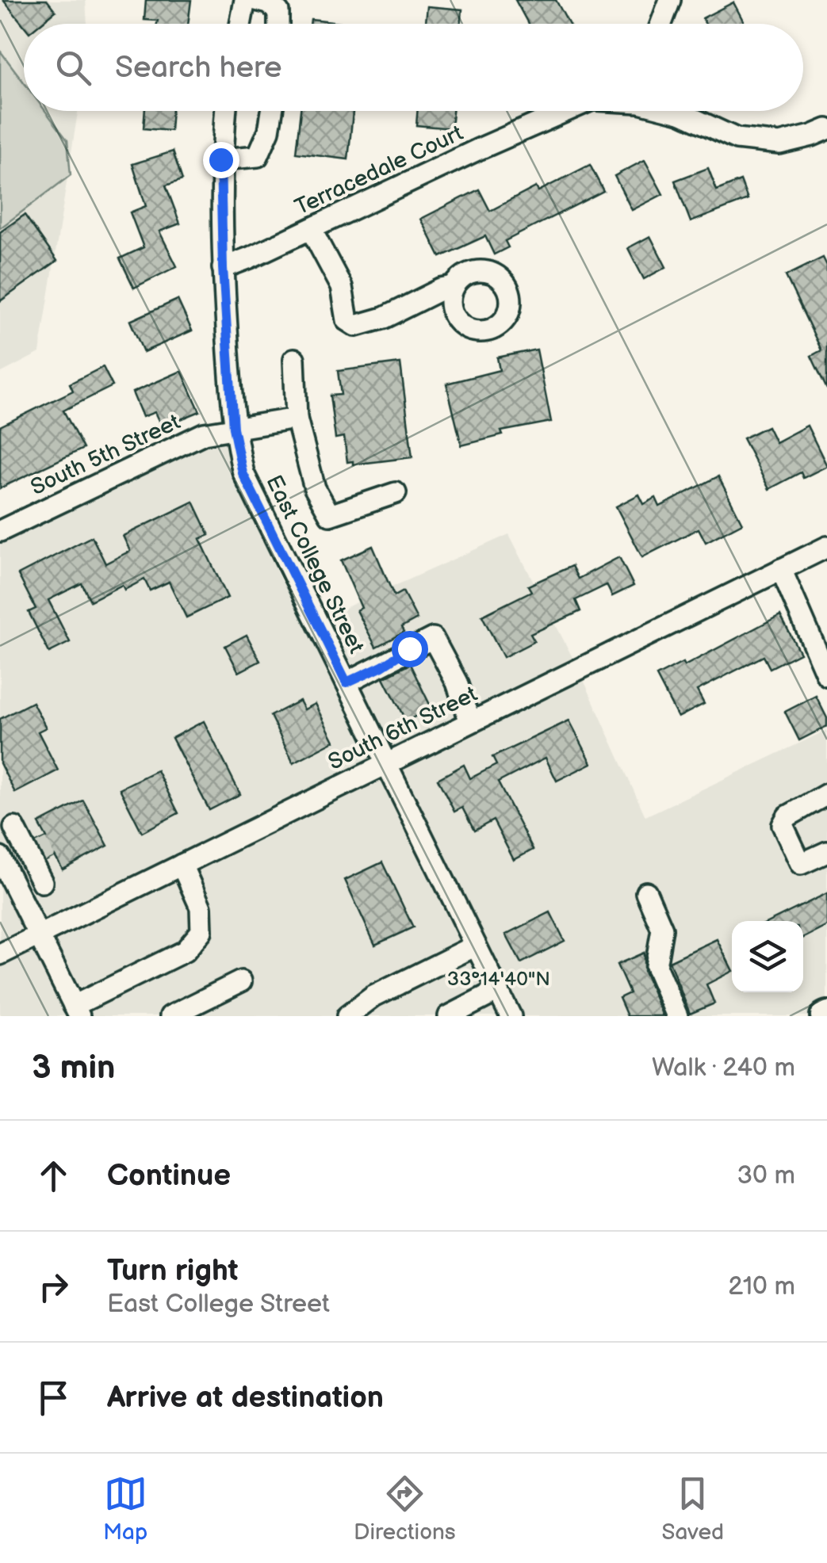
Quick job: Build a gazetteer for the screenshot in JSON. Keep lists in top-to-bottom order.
{
  "streets": {
    "street": [
      "Terracedale Court",
      "South 5th Street",
      "East College Street",
      "South 6th Street"
    ]
  },
  "crossings": [
    ["Terracedale Court", "East College Street"],
    ["South 5th Street", "East College Street"],
    ["East College Street", "South 6th Street"]
  ],
  "page": {
    "search": "Search here",
    "heading": ["3 min", "Walk · 240 m"],
    "list": [
      ["Continue", "30 m"],
      ["Turn right", "East College Street", "210 m"],
      "Arrive at destination"
    ],
    "nav": ["Map", "Directions", "Saved"]
  },
  "coordinates": ["33°14'40\"N"]
}
